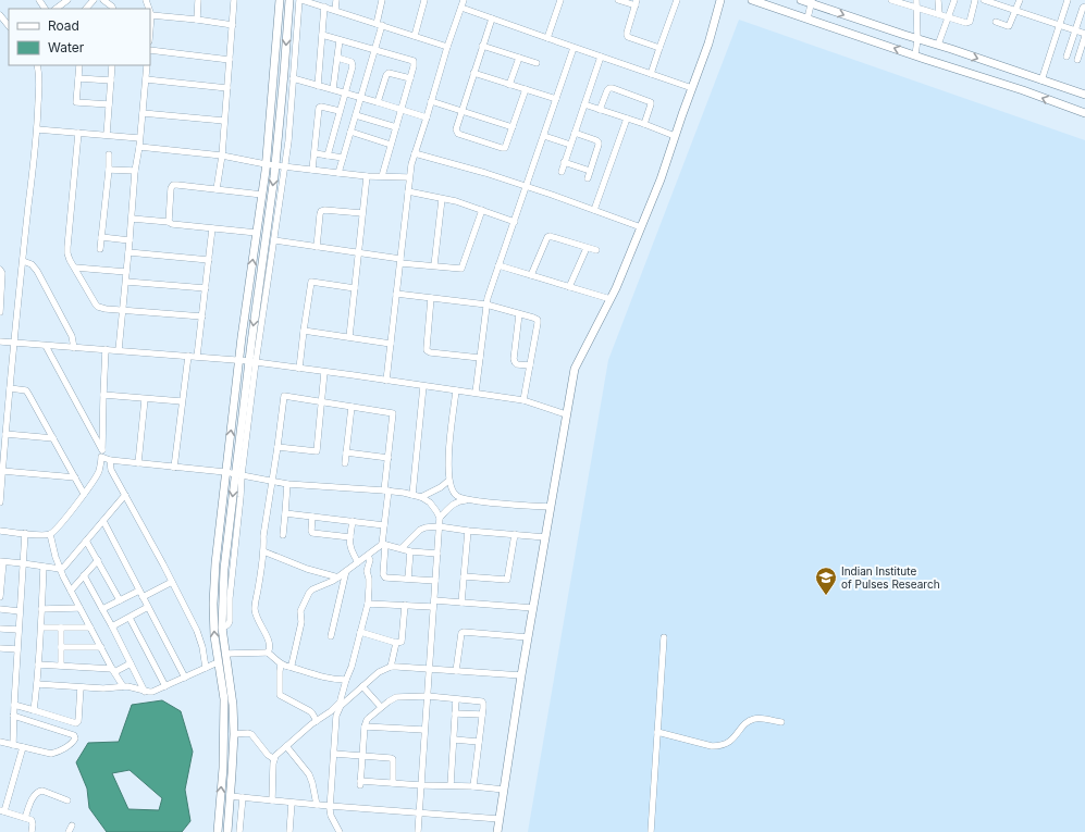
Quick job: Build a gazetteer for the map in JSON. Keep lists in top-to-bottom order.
{
  "places": {
    "school or university": ["Indian Institute of Pulses Research"]
  },
  "legend": ["Road", "Water"]
}
